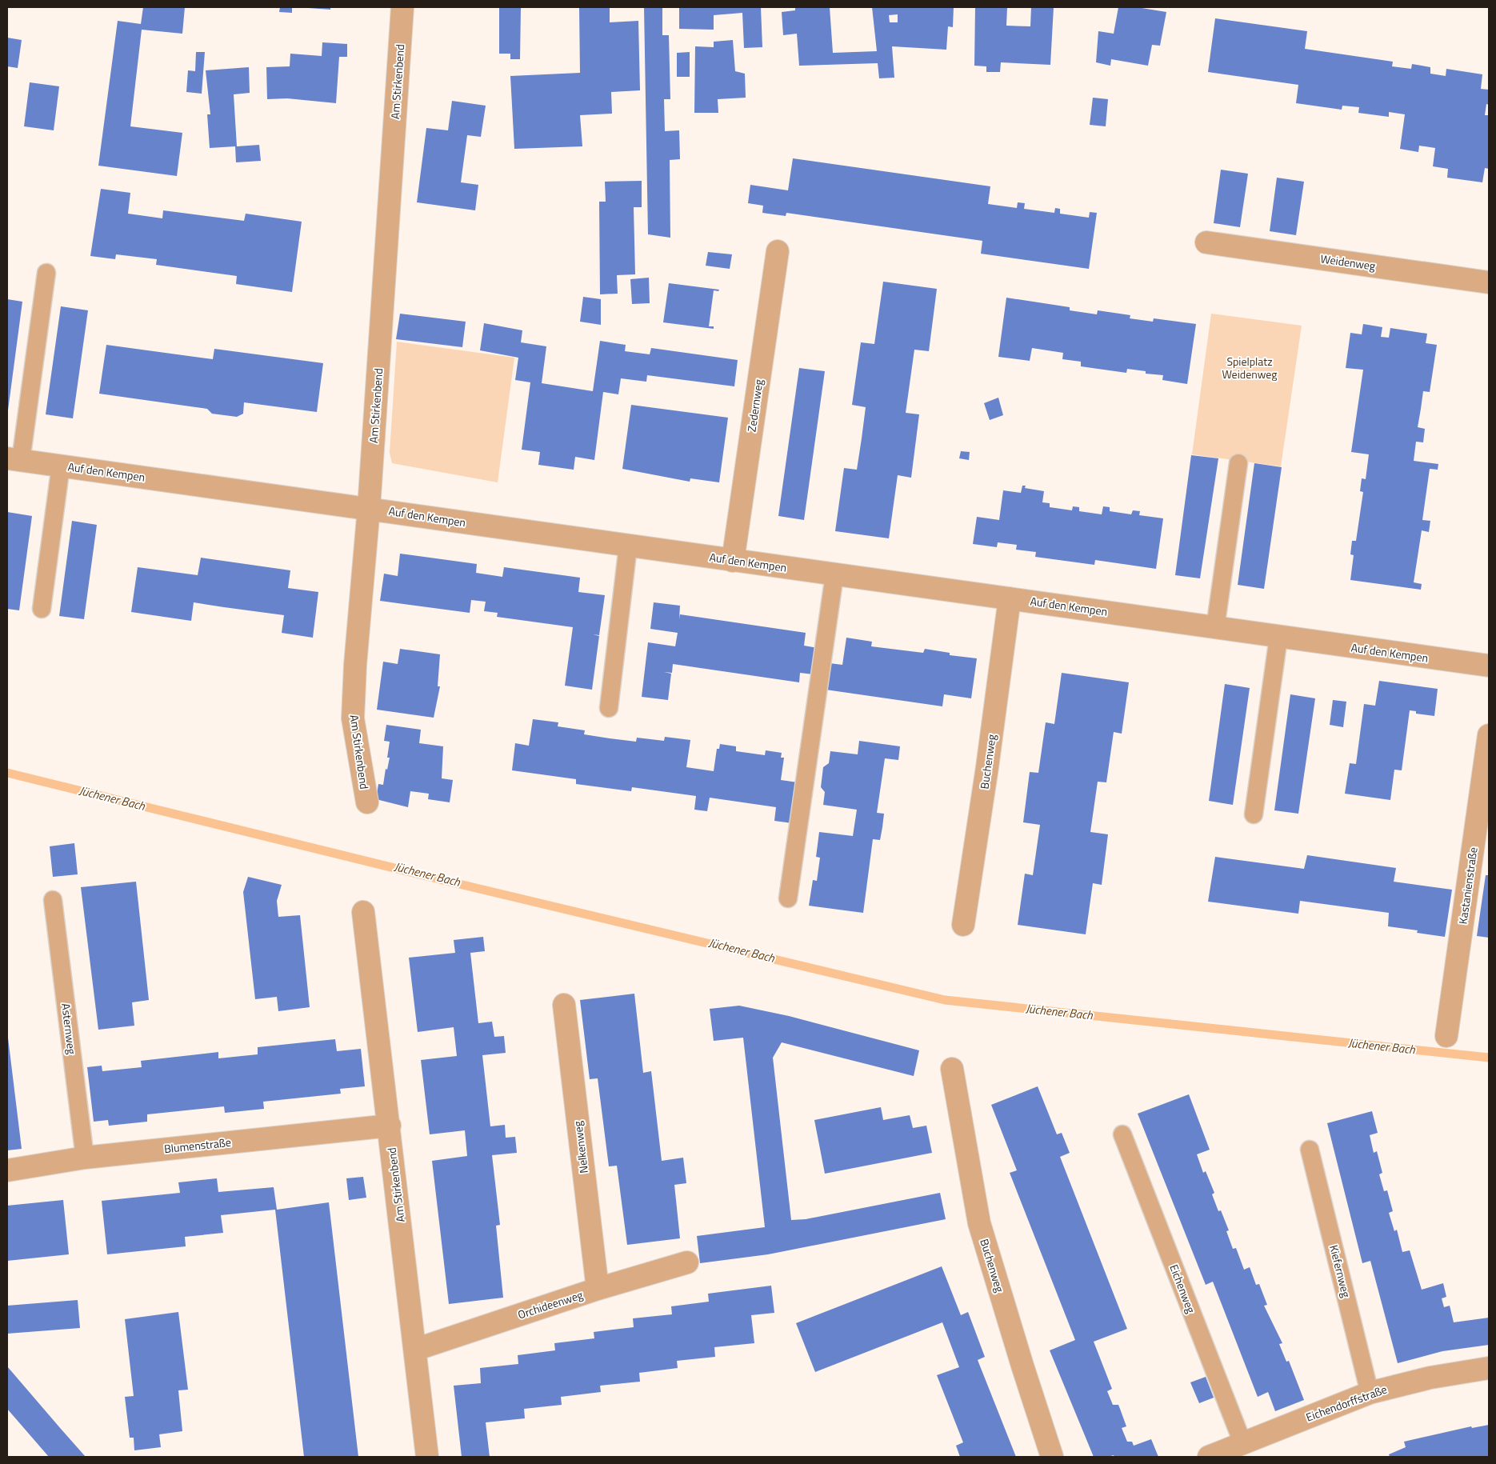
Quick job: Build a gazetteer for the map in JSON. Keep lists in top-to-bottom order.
{
  "streets": {
    "street": [
      "Am Stirkenbend",
      "Weidenweg",
      "Zedernweg",
      "Auf den Kempen",
      "Buchenweg",
      "Kastanienstraße",
      "Blumenstraße",
      "Nelkenweg",
      "Orchideenweg",
      "Eichendorffstraße"
    ],
    "lane": ["Asternweg", "Kiefernweg", "Eichenweg"]
  },
  "crossings": [
    ["Am Stirkenbend", "Auf den Kempen"],
    ["Am Stirkenbend", "Blumenstraße"],
    ["Am Stirkenbend", "Orchideenweg"],
    ["Zedernweg", "Auf den Kempen"],
    ["Auf den Kempen", "Buchenweg"],
    ["Asternweg", "Blumenstraße"],
    ["Nelkenweg", "Orchideenweg"],
    ["Kiefernweg", "Eichendorffstraße"],
    ["Eichenweg", "Eichendorffstraße"]
  ],
  "water": ["Jüchener Bach"],
  "parks": ["Spielplatz Weidenweg"]
}
